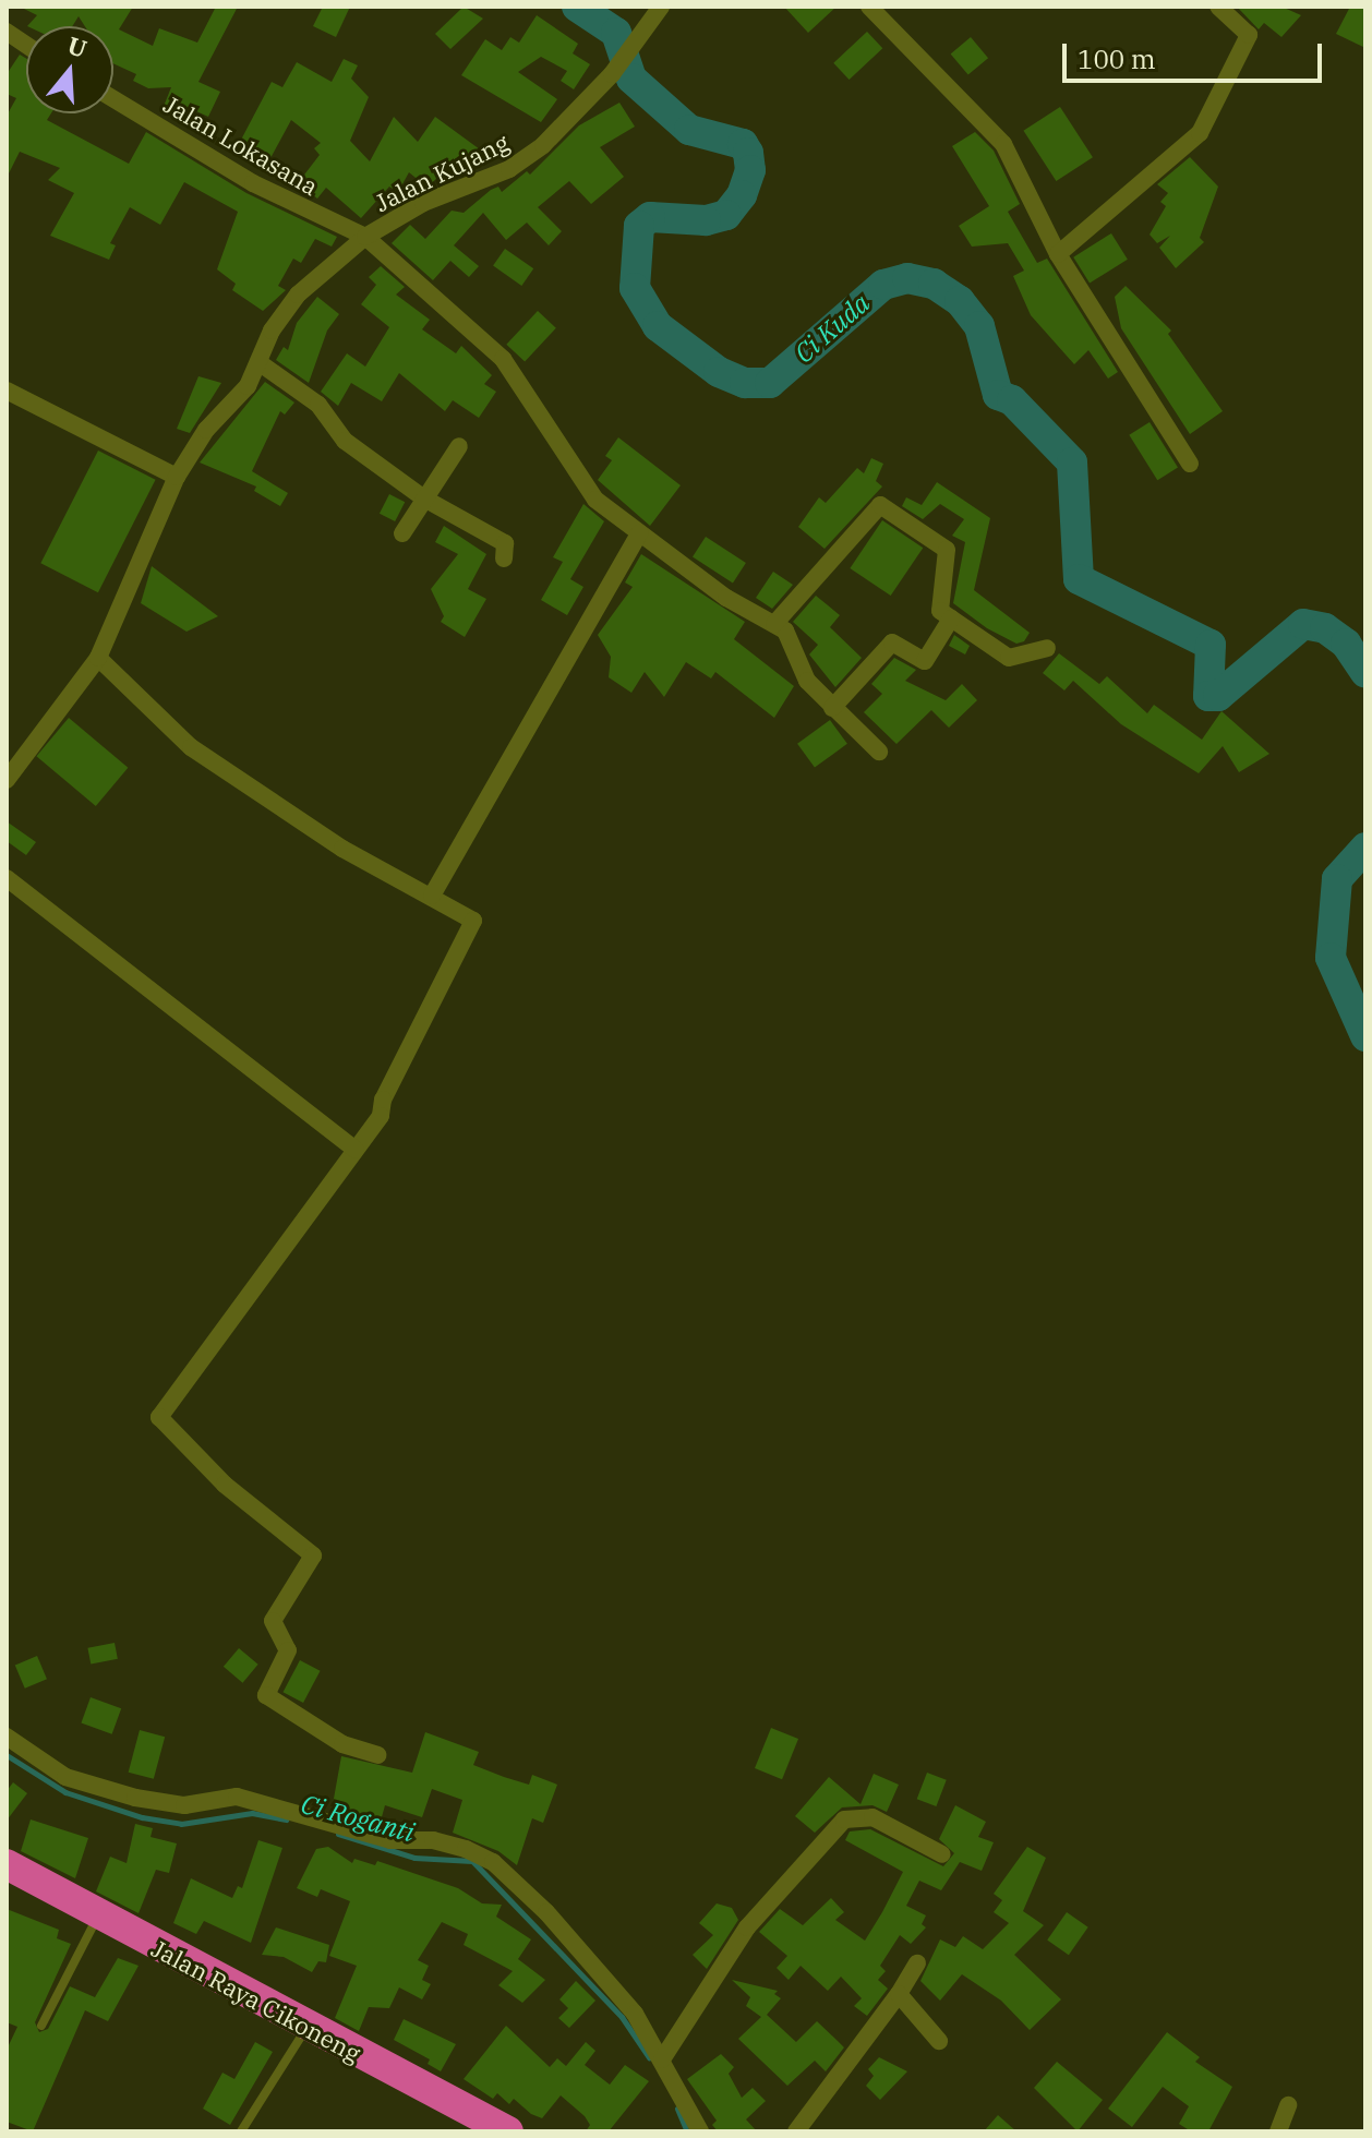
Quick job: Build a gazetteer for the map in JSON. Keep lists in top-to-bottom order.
{
  "streets": {
    "highway": ["Jalan Raya Cikoneng"],
    "street": ["Jalan Lokasana", "Jalan Kujang"]
  },
  "crossings": [
    ["Jalan Lokasana", "Jalan Kujang"]
  ],
  "water": ["Ci Kuda", "Ci Roganti"],
  "scale_bar": "100 m",
  "north": "top"
}
